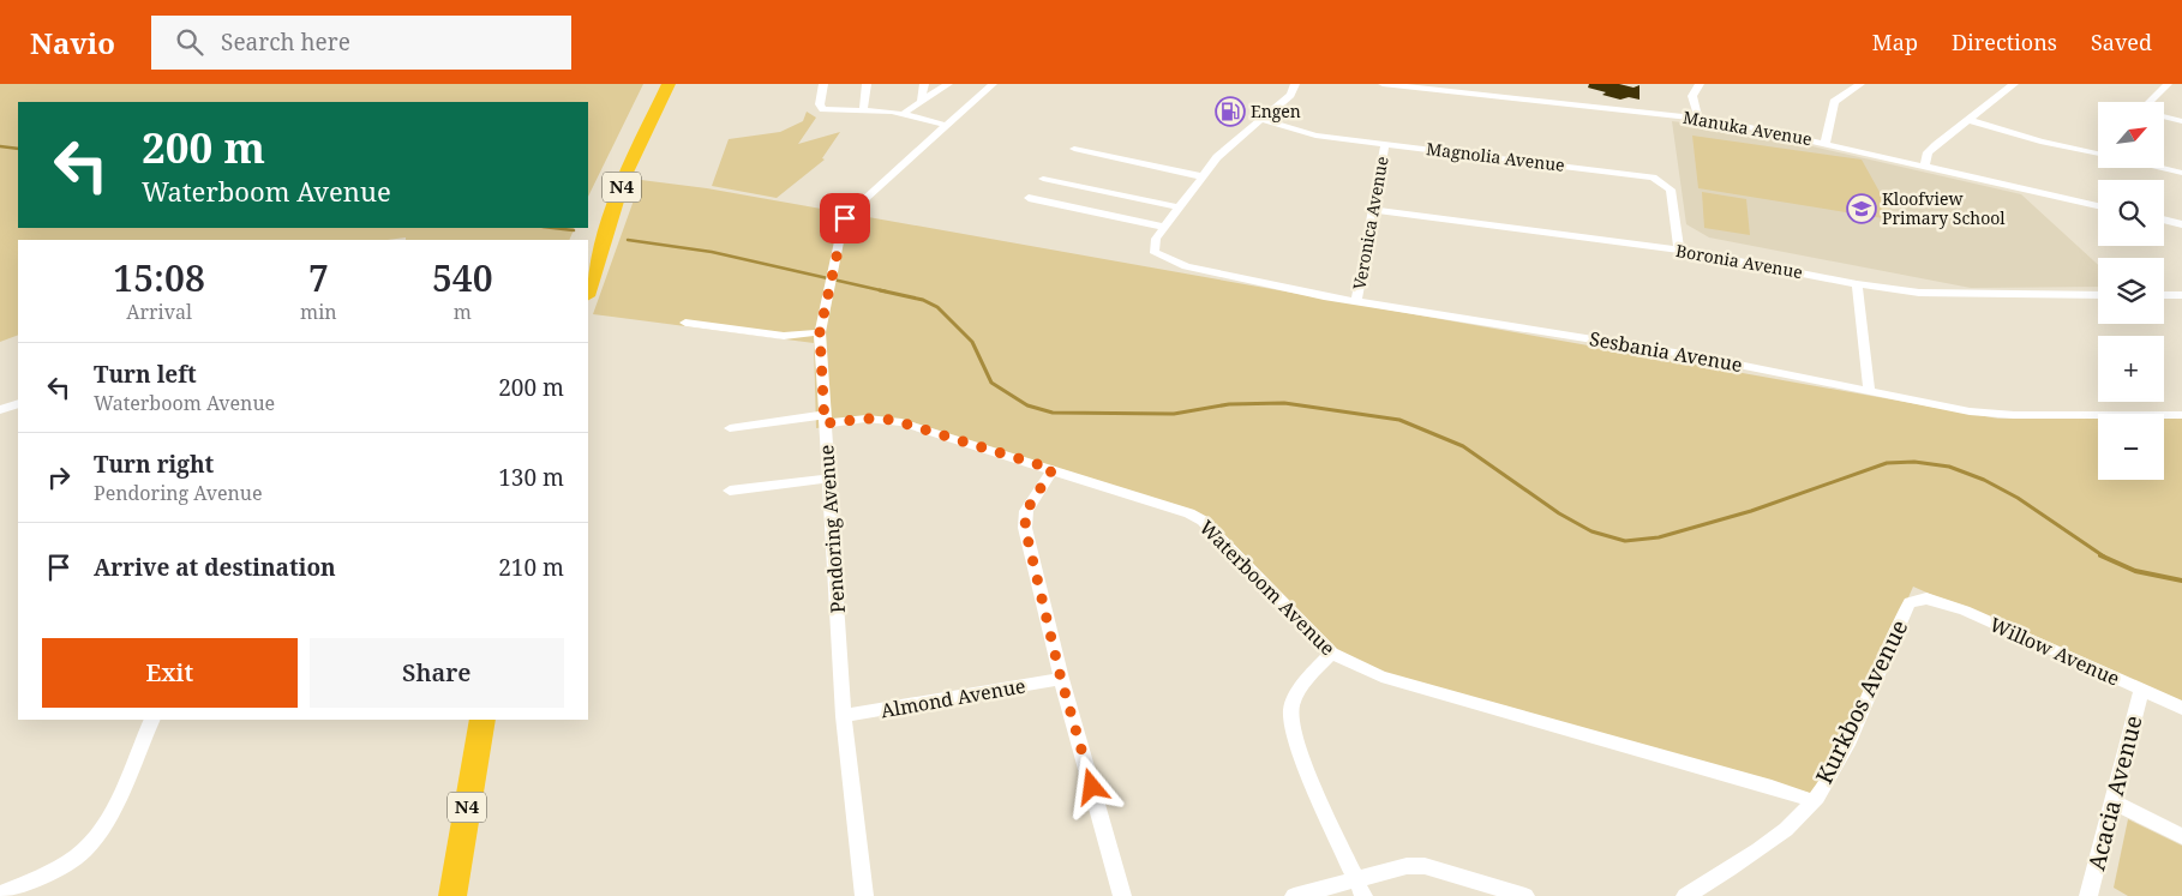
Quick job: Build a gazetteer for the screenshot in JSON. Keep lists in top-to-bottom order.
{
  "streets": {
    "highway": ["N4"],
    "street": [
      "Manuka Avenue",
      "Magnolia Avenue",
      "Veronica Avenue",
      "Boronia Avenue",
      "Sesbania Avenue",
      "Pendoring Avenue",
      "Waterboom Avenue",
      "Willow Avenue",
      "Almond Avenue",
      "Kurkbos Avenue",
      "Acacia Avenue"
    ]
  },
  "crossings": [
    ["Magnolia Avenue", "Veronica Avenue"],
    ["Magnolia Avenue", "Boronia Avenue"],
    ["Veronica Avenue", "Boronia Avenue"],
    ["Veronica Avenue", "Sesbania Avenue"],
    ["Pendoring Avenue", "Waterboom Avenue"],
    ["Pendoring Avenue", "Almond Avenue"],
    ["Waterboom Avenue", "Kurkbos Avenue"],
    ["Willow Avenue", "Kurkbos Avenue"],
    ["Willow Avenue", "Acacia Avenue"]
  ],
  "places": {
    "fuel station": ["Engen"],
    "school or university": ["Kloofview Primary School"]
  },
  "north": "top right",
  "page": {
    "header": "Navio",
    "search": "Search here",
    "nav": ["Map", "Directions", "Saved"],
    "map_buttons": ["+", "−"],
    "turn": ["200 m", "Waterboom Avenue"],
    "eta": [
      "15:08",
      "Arrival",
      "7",
      "min",
      "540",
      "m"
    ],
    "list": [
      {
        "name": "Turn left",
        "note": "Waterboom Avenue",
        "value": "200 m"
      },
      {
        "name": "Turn right",
        "note": "Pendoring Avenue",
        "value": "130 m"
      },
      {
        "name": "Arrive at destination",
        "value": "210 m"
      }
    ],
    "buttons": ["Exit", "Share"]
  }
}
